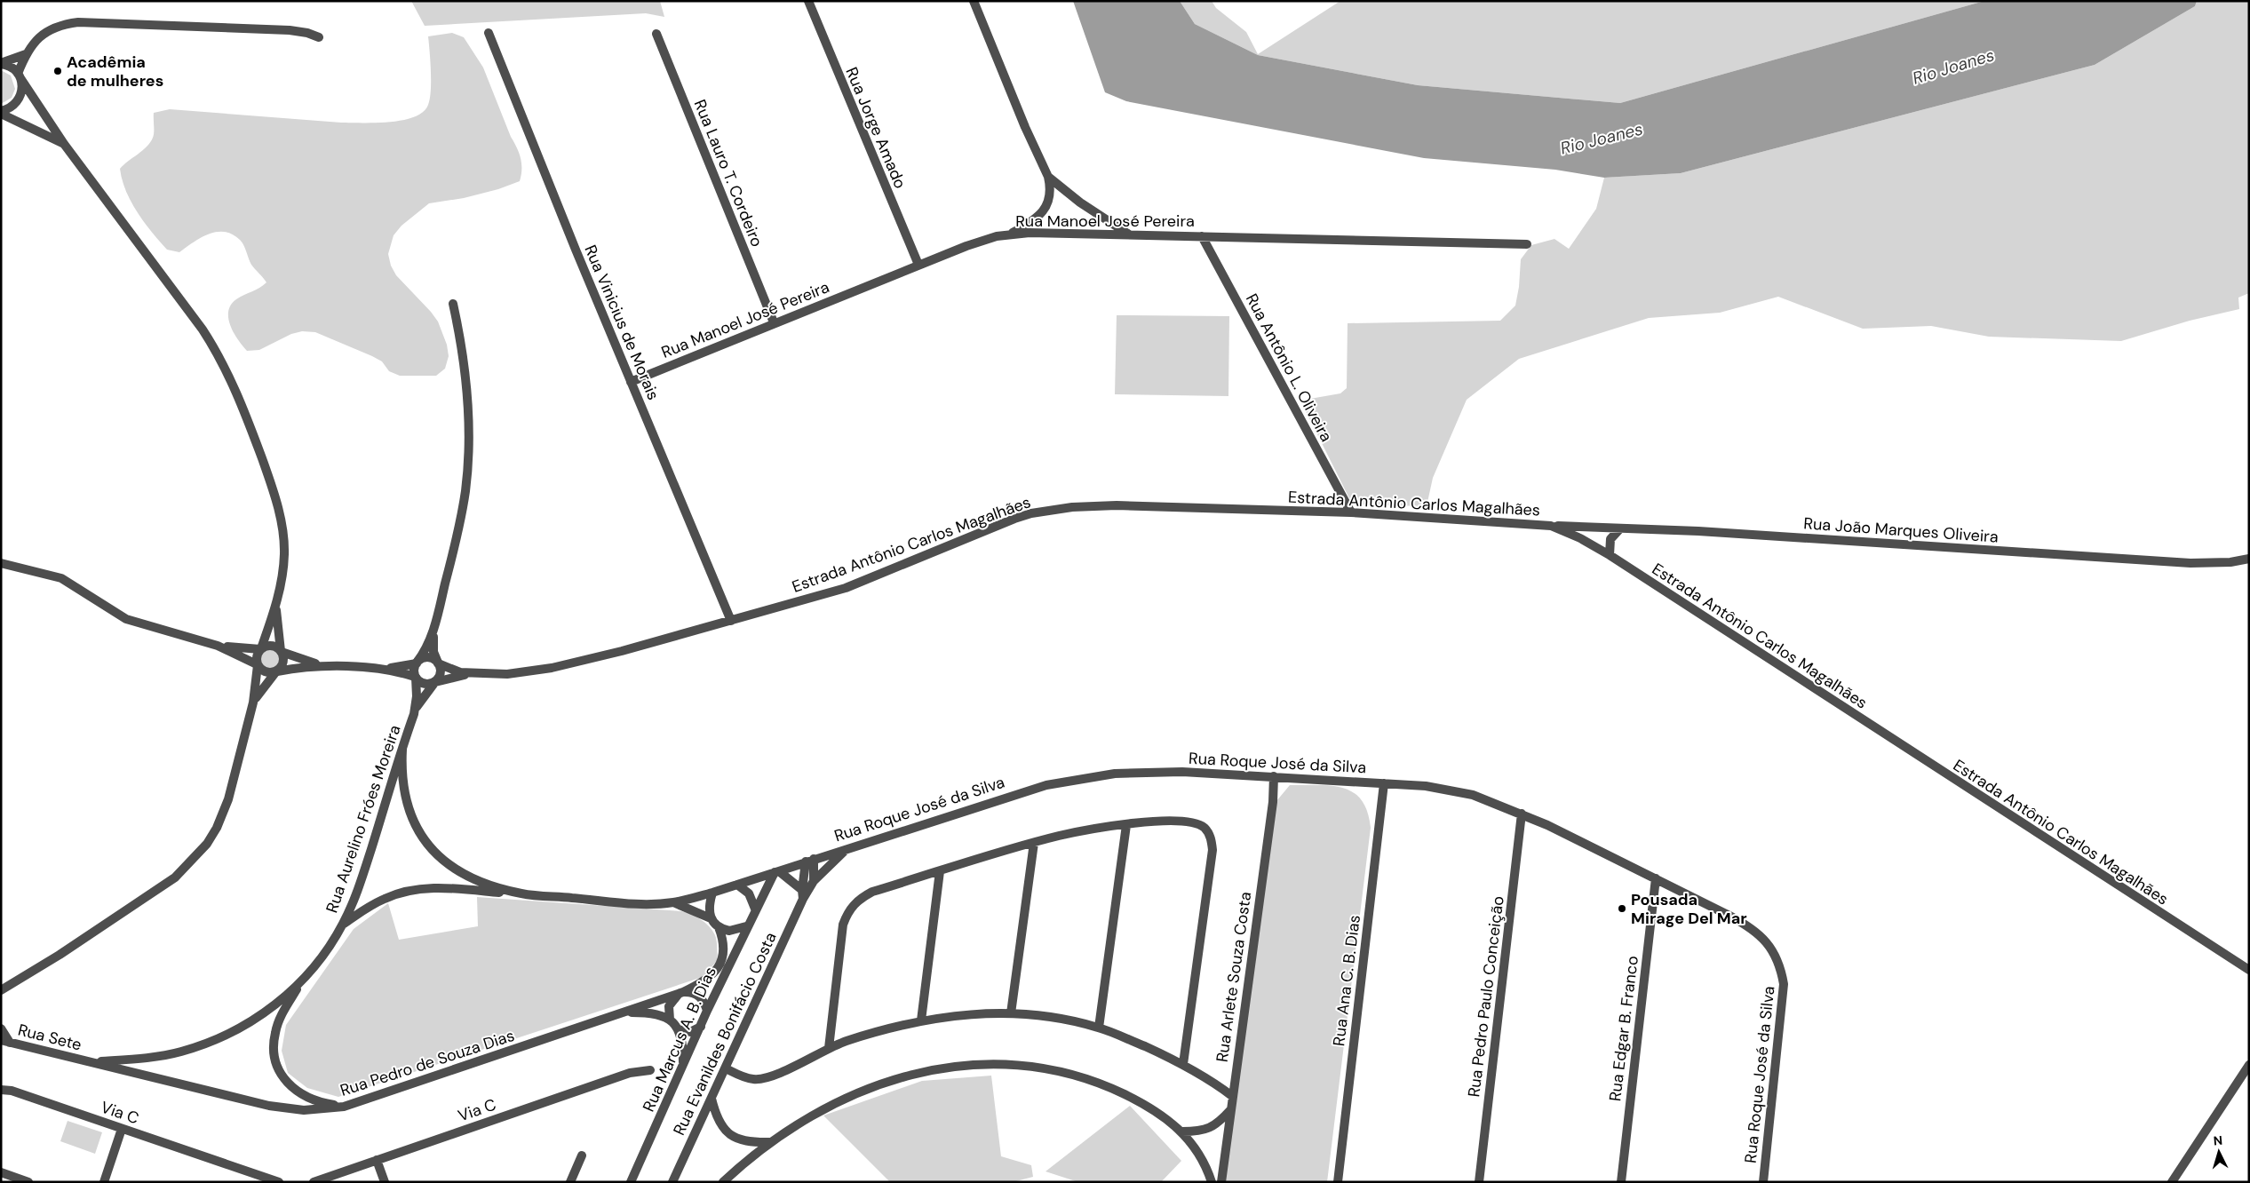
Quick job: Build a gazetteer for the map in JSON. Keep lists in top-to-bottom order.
{
  "streets": {
    "street": [
      "Rua Jorge Amado",
      "Rua Lauro T. Cordeiro",
      "Rua Manoel José Pereira",
      "Rua Vinicius de Morais",
      "Rua Antônio L. Oliveira",
      "Estrada Antônio Carlos Magalhães",
      "Rua João Marques Oliveira",
      "Rua Roque José da Silva",
      "Rua Aurelino Fróes Moreira",
      "Rua Arlete Souza Costa",
      "Rua Ana C. B. Dias",
      "Rua Pedro Paulo Conceição",
      "Rua Edgar B. Franco",
      "Rua Evanildes Bonifácio Costa",
      "Rua Sete",
      "Rua Marcus A. B. Dias",
      "Rua Pedro de Souza Dias",
      "Via C"
    ]
  },
  "crossings": [
    ["Rua Jorge Amado", "Rua Manoel José Pereira"],
    ["Rua Lauro T. Cordeiro", "Rua Manoel José Pereira"],
    ["Rua Manoel José Pereira", "Rua Vinicius de Morais"],
    ["Rua Manoel José Pereira", "Rua Antônio L. Oliveira"],
    ["Rua Vinicius de Morais", "Estrada Antônio Carlos Magalhães"],
    ["Rua Antônio L. Oliveira", "Estrada Antônio Carlos Magalhães"],
    ["Estrada Antônio Carlos Magalhães", "Rua João Marques Oliveira"],
    ["Rua Roque José da Silva", "Rua Aurelino Fróes Moreira"],
    ["Rua Roque José da Silva", "Rua Arlete Souza Costa"],
    ["Rua Roque José da Silva", "Rua Ana C. B. Dias"],
    ["Rua Roque José da Silva", "Rua Pedro Paulo Conceição"],
    ["Rua Roque José da Silva", "Rua Edgar B. Franco"],
    ["Rua Roque José da Silva", "Rua Marcus A. B. Dias"],
    ["Rua Roque José da Silva", "Rua Pedro de Souza Dias"],
    ["Rua Aurelino Fróes Moreira", "Rua Sete"],
    ["Rua Aurelino Fróes Moreira", "Rua Pedro de Souza Dias"],
    ["Rua Sete", "Rua Pedro de Souza Dias"],
    ["Rua Marcus A. B. Dias", "Rua Pedro de Souza Dias"]
  ],
  "water": ["Rio Joanes"],
  "places": ["Acadêmia de mulheres", "Pousada Mirage Del Mar"],
  "north": "top"
}
